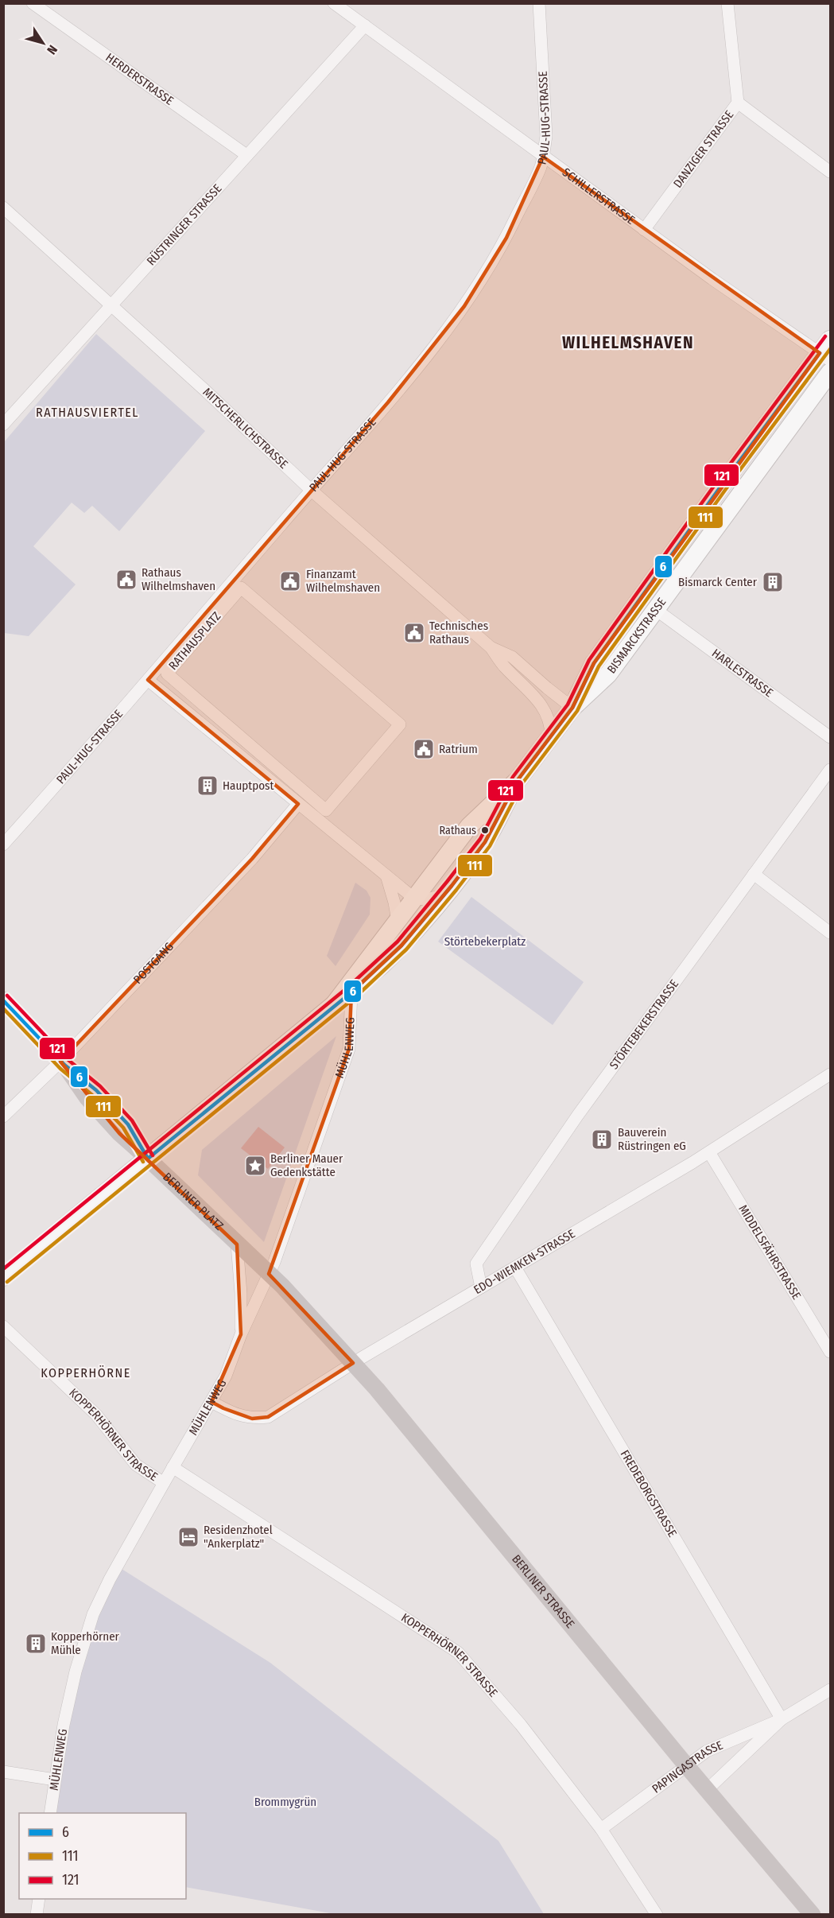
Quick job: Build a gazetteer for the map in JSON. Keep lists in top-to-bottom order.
{
  "streets": {
    "main road": ["BISMARCKSTRASSE", "BERLINER PLATZ", "BERLINER STRASSE"],
    "street": [
      "HERDERSTRASSE",
      "PAUL-HUG-STRASSE",
      "DANZIGER STRASSE",
      "SCHILLERSTRASSE",
      "RÜSTRINGER STRASSE",
      "MITSCHERLICHSTRASSE",
      "RATHAUSPLATZ",
      "HARLESTRASSE",
      "POSTGANG",
      "STÖRTEBEKERSTRASSE",
      "MÜHLENWEG",
      "MIDDELSFÄHRSTRASSE",
      "EDO-WIEMKEN-STRASSE",
      "KOPPERHÖRNER STRASSE",
      "FREDEBORGSTRASSE",
      "PAPINGASTRASSE"
    ]
  },
  "crossings": [
    ["HERDERSTRASSE", "RÜSTRINGER STRASSE"],
    ["PAUL-HUG-STRASSE", "SCHILLERSTRASSE"],
    ["PAUL-HUG-STRASSE", "MITSCHERLICHSTRASSE"],
    ["DANZIGER STRASSE", "SCHILLERSTRASSE"],
    ["SCHILLERSTRASSE", "RÜSTRINGER STRASSE"],
    ["SCHILLERSTRASSE", "BISMARCKSTRASSE"],
    ["RÜSTRINGER STRASSE", "MITSCHERLICHSTRASSE"],
    ["MITSCHERLICHSTRASSE", "BISMARCKSTRASSE"],
    ["BISMARCKSTRASSE", "HARLESTRASSE"],
    ["BISMARCKSTRASSE", "MÜHLENWEG"],
    ["BISMARCKSTRASSE", "BERLINER PLATZ"],
    ["POSTGANG", "BERLINER PLATZ"],
    ["STÖRTEBEKERSTRASSE", "EDO-WIEMKEN-STRASSE"],
    ["MÜHLENWEG", "BERLINER PLATZ"],
    ["MÜHLENWEG", "EDO-WIEMKEN-STRASSE"],
    ["MÜHLENWEG", "KOPPERHÖRNER STRASSE"],
    ["MÜHLENWEG", "BERLINER STRASSE"],
    ["BERLINER PLATZ", "BERLINER STRASSE"],
    ["MIDDELSFÄHRSTRASSE", "EDO-WIEMKEN-STRASSE"],
    ["EDO-WIEMKEN-STRASSE", "FREDEBORGSTRASSE"],
    ["EDO-WIEMKEN-STRASSE", "BERLINER STRASSE"],
    ["KOPPERHÖRNER STRASSE", "PAPINGASTRASSE"],
    ["FREDEBORGSTRASSE", "PAPINGASTRASSE"],
    ["BERLINER STRASSE", "PAPINGASTRASSE"]
  ],
  "districts": ["WILHELMSHAVEN", "RATHAUSVIERTEL", "KOPPERHÖRNE"],
  "parks": ["Störtebekerplatz", "Brommygrün"],
  "places": {
    "public building": [
      "Rathaus Wilhelmshaven",
      "Finanzamt Wilhelmshaven",
      "Technisches Rathaus",
      "Ratrium"
    ],
    "building": [
      "Bismarck Center",
      "Hauptpost",
      "Bauverein Rüstringen eG",
      "Kopperhörner Mühle"
    ],
    "other": ["Rathaus"],
    "place": ["Berliner Mauer Gedenkstätte"],
    "hotel": ["Residenzhotel \"Ankerplatz\""]
  },
  "lines": ["transit line 121", "transit line 111", "transit line 6"],
  "legend": ["6", "111", "121"],
  "north": "bottom right"
}
